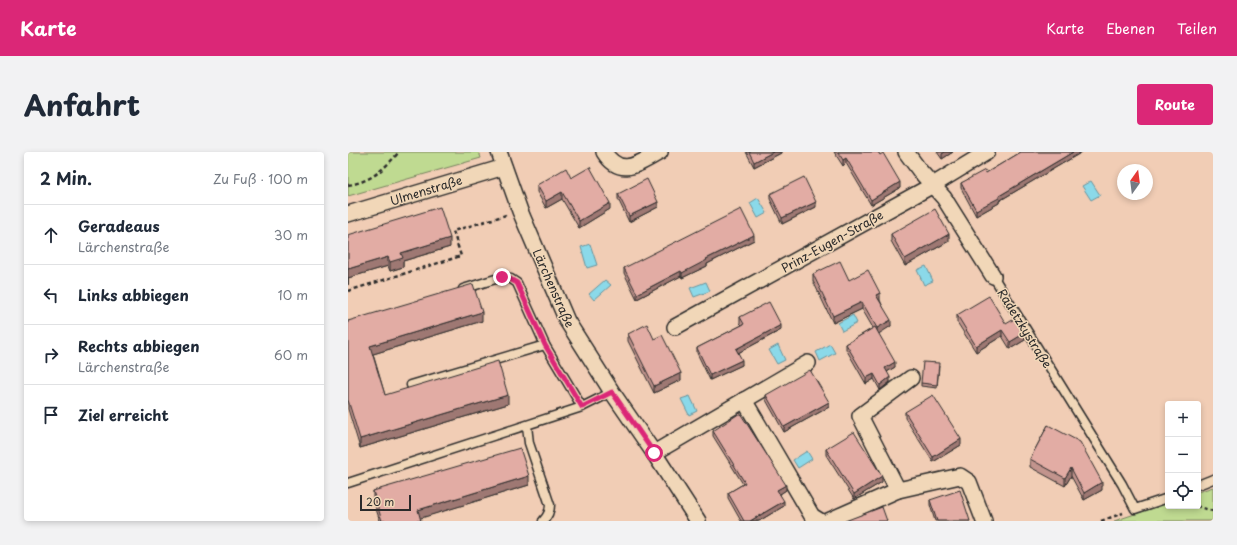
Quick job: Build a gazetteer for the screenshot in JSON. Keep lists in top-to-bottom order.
{
  "streets": {
    "street": [
      "Ulmenstraße",
      "Prinz-Eugen-Straße",
      "Lärchenstraße",
      "Radetzkystraße"
    ]
  },
  "crossings": [
    ["Ulmenstraße", "Lärchenstraße"],
    ["Prinz-Eugen-Straße", "Radetzkystraße"]
  ],
  "scale_bar": "20 m",
  "north": "top",
  "page": {
    "header": "Karte",
    "nav": ["Karte", "Ebenen", "Teilen"],
    "title": "Anfahrt",
    "buttons": "Route",
    "heading": ["2 Min.", "Zu Fuß · 100 m"],
    "list": [
      ["Geradeaus", "Lärchenstraße", "30 m"],
      ["Links abbiegen", "10 m"],
      ["Rechts abbiegen", "Lärchenstraße", "60 m"],
      "Ziel erreicht"
    ],
    "map_buttons": ["+", "−"],
    "scale": "20 m"
  }
}
